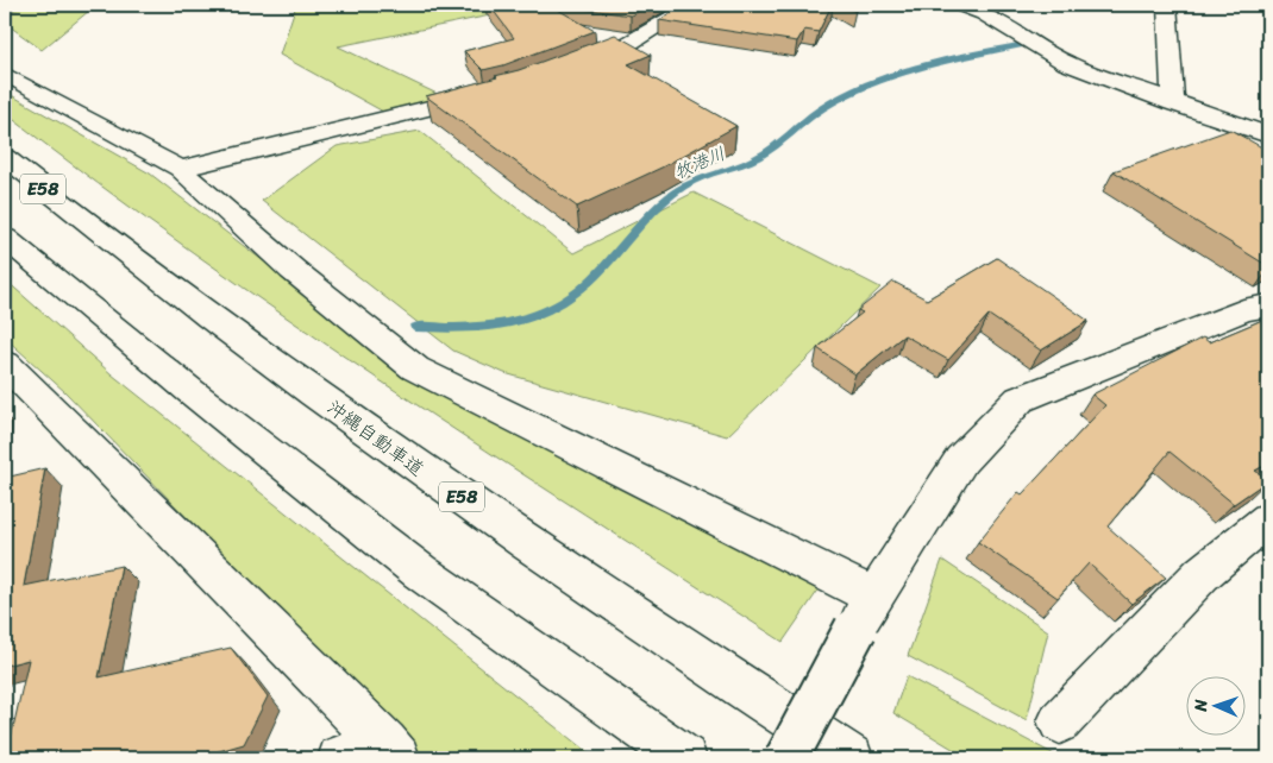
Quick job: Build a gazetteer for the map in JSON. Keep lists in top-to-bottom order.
{
  "streets": {
    "main road": ["E58", "沖縄自動車道"]
  },
  "water": ["牧港川"],
  "north": "left"
}
